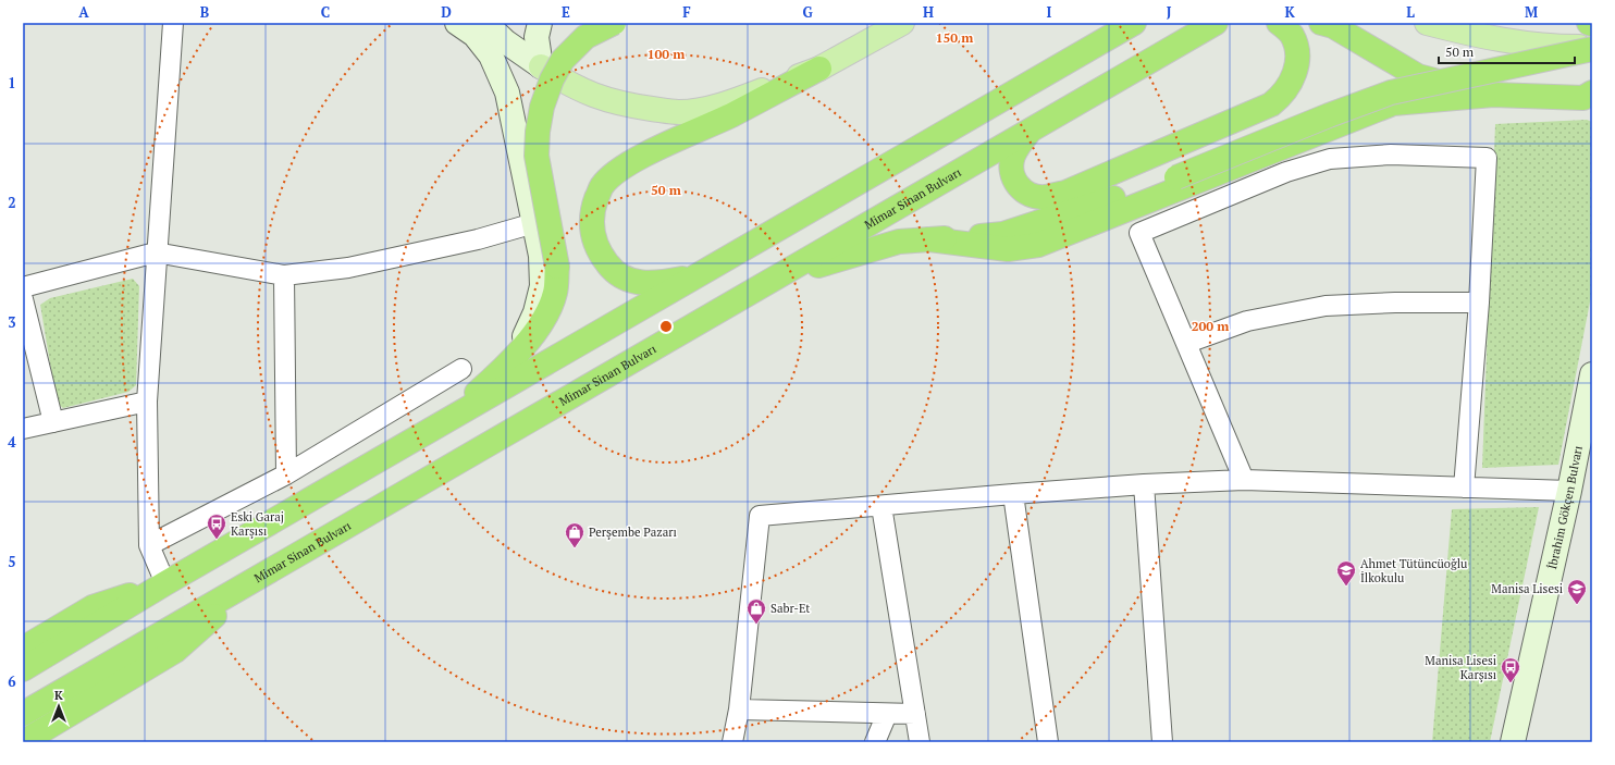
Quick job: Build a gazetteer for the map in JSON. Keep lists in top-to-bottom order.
{
  "streets": {
    "highway": ["Mimar Sinan Bulvarı"],
    "main road": ["İbrahim Gökçen Bulvarı"]
  },
  "places": {
    "bus stop": ["Eski Garaj Karşısı", "Manisa Lisesi Karşısı"],
    "shop": ["Perşembe Pazarı", "Sabr-Et"],
    "school or university": ["Ahmet Tütüncüoğlu İlkokulu", "Manisa Lisesi"]
  },
  "scale_bar": "50 m",
  "north": "top",
  "grid": {
    "columns": [
      "A",
      "B",
      "C",
      "D",
      "E",
      "F",
      "G",
      "H",
      "I",
      "J",
      "K",
      "L",
      "M"
    ],
    "rows": [
      "1",
      "2",
      "3",
      "4",
      "5",
      "6"
    ]
  },
  "rings": [
    "150 m",
    "100 m",
    "50 m",
    "200 m"
  ]
}
